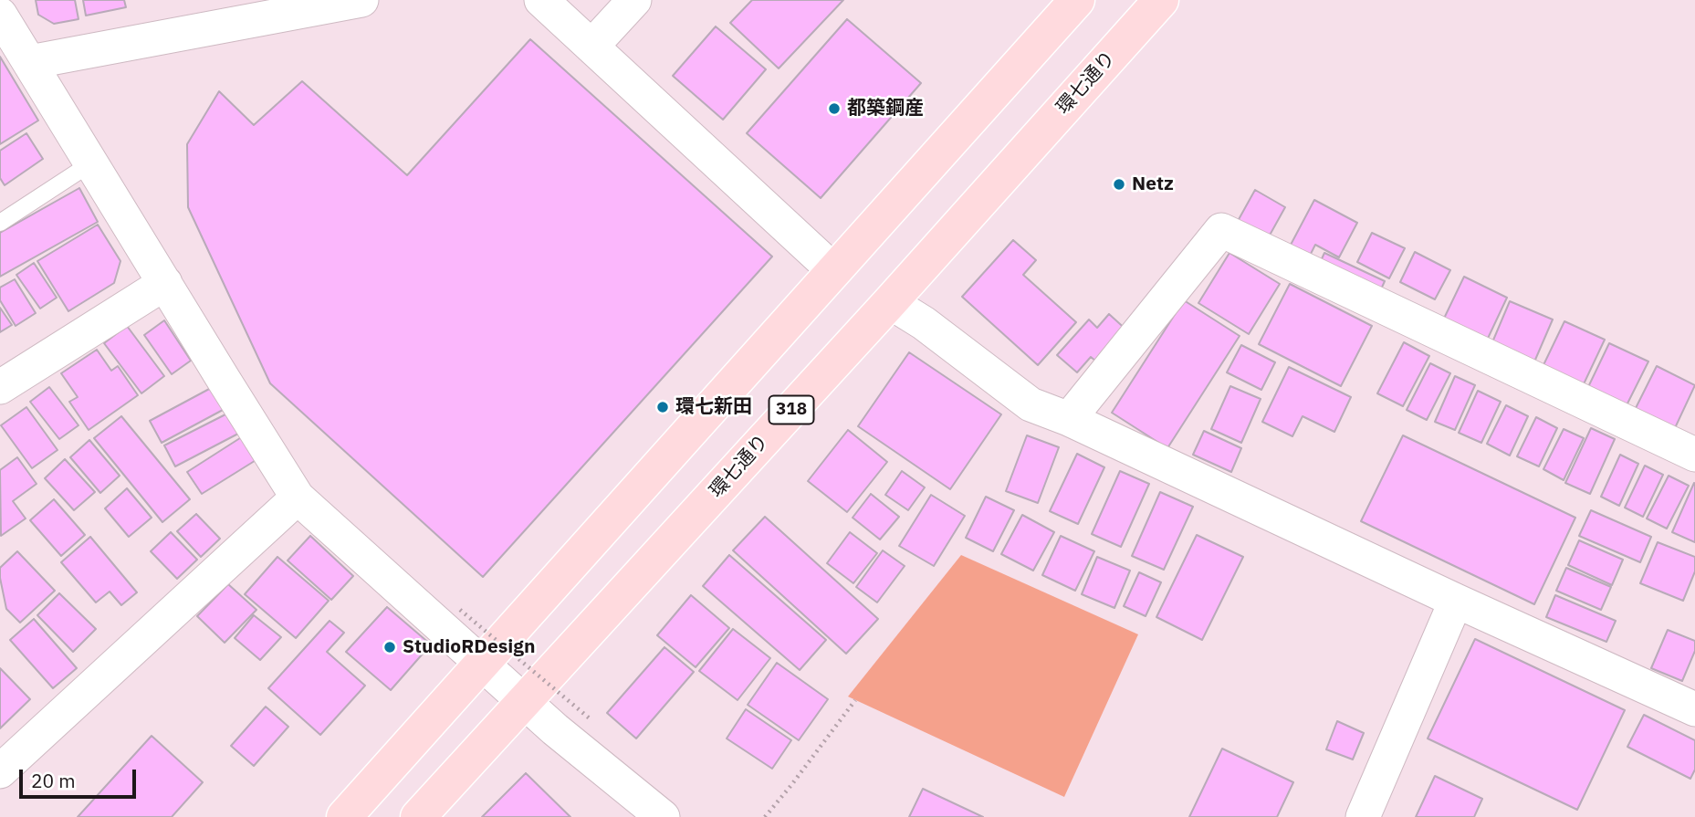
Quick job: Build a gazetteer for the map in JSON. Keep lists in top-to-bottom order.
{
  "streets": {
    "main road": ["環七通り", "318"]
  },
  "places": [
    "都築鋼産",
    "Netz",
    "環七新田",
    "StudioRDesign"
  ],
  "scale_bar": "20 m"
}
